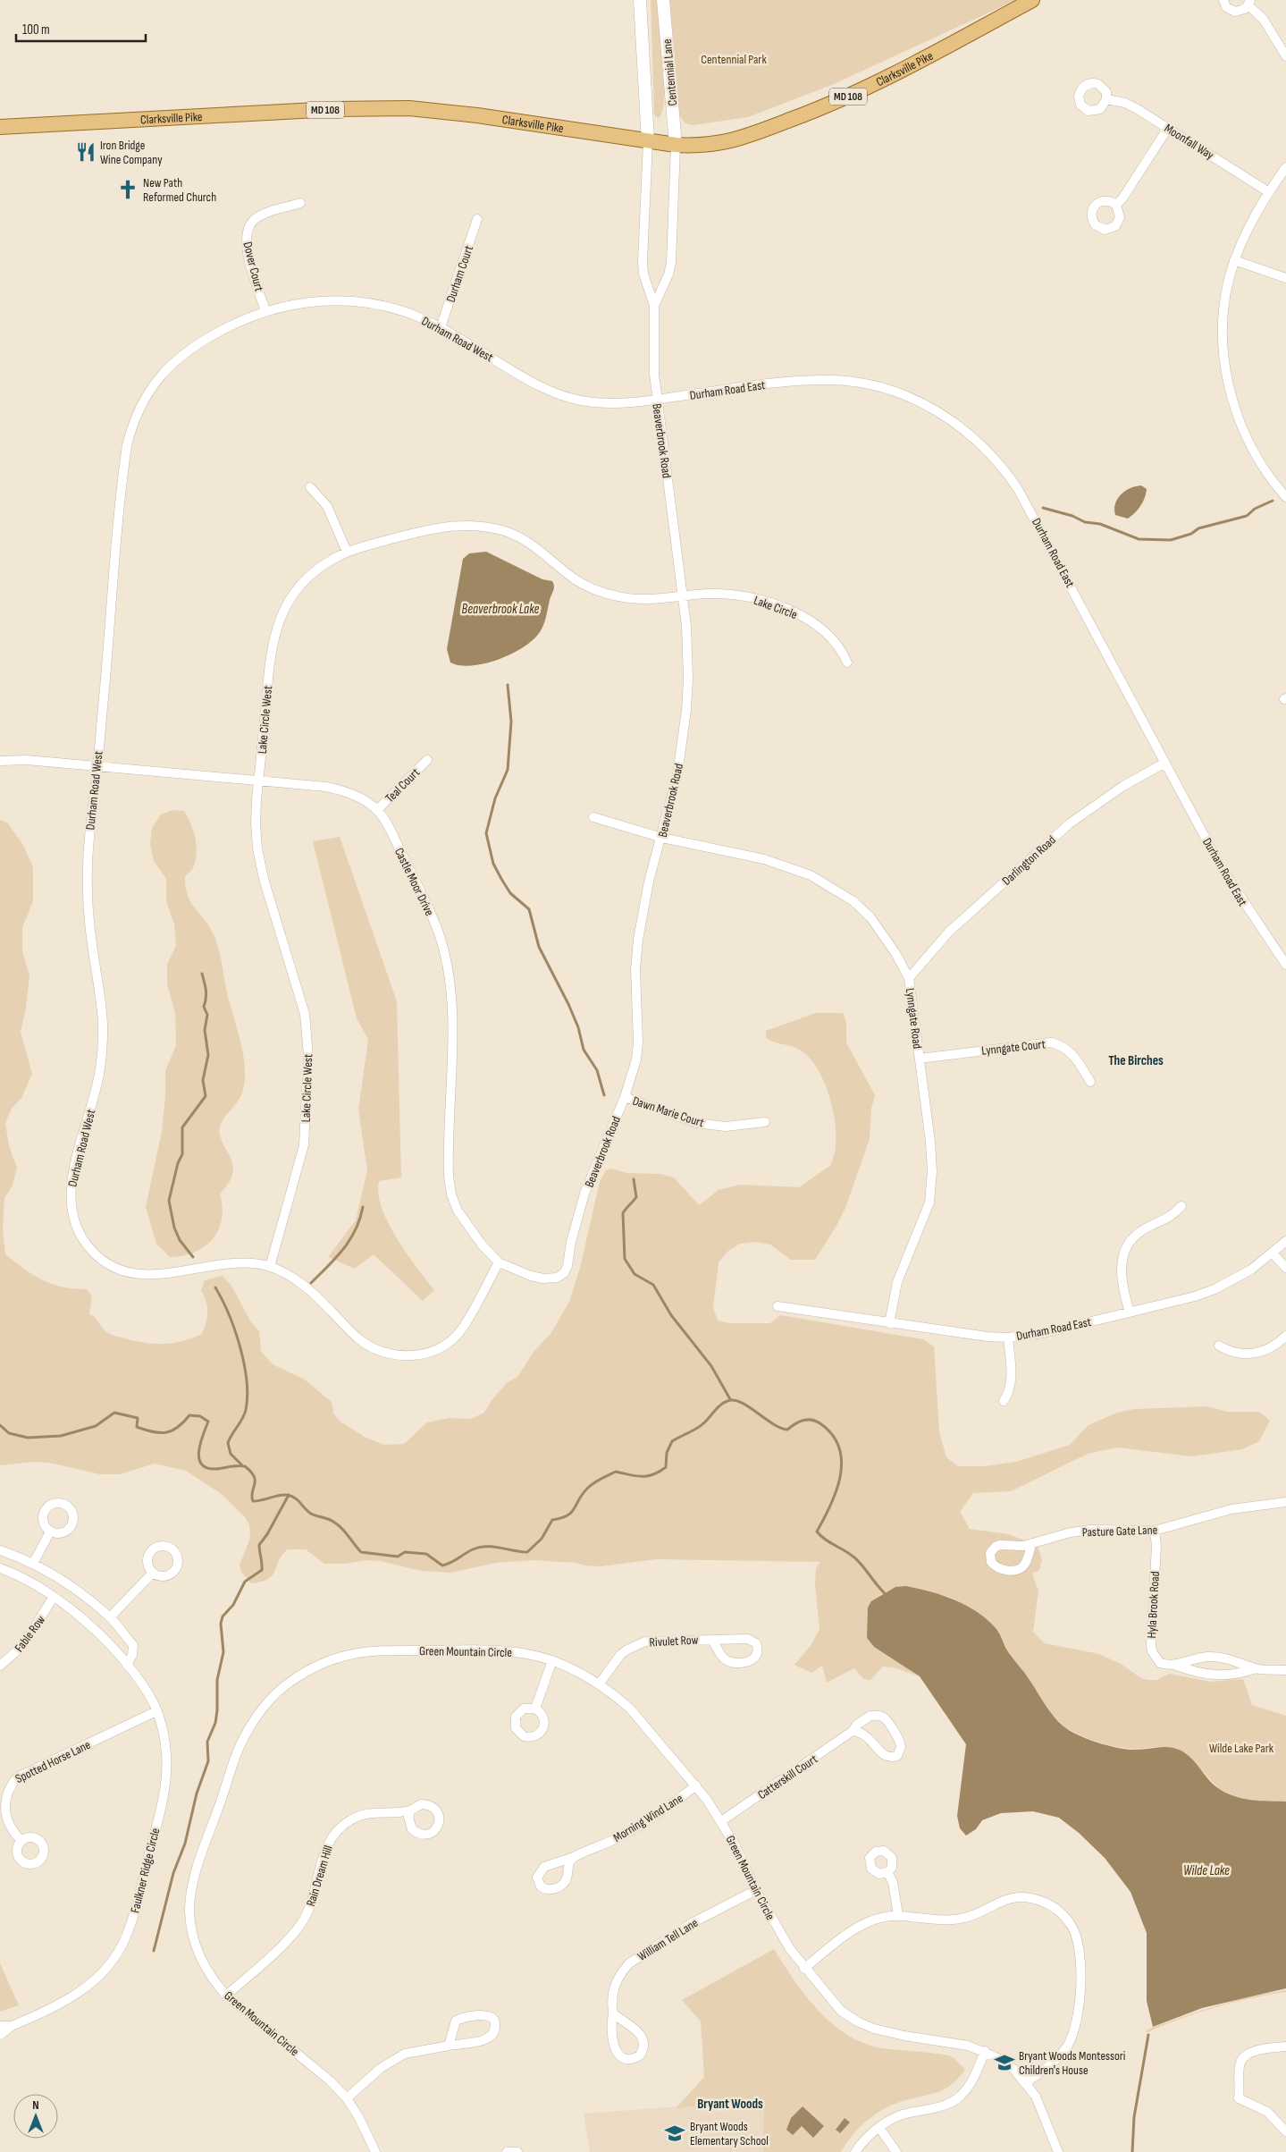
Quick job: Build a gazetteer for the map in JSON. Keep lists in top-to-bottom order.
{
  "streets": {
    "main road": ["Clarksville Pike", "MD 108"],
    "street": [
      "Centennial Lane",
      "Moonfall Way",
      "Dover Court",
      "Durham Court",
      "Durham Road West",
      "Durham Road East",
      "Beaverbrook Road",
      "Lake Circle",
      "Lake Circle West",
      "Teal Court",
      "Darlington Road",
      "Castle Moor Drive",
      "Lynngate Road",
      "Lynngate Court",
      "Dawn Marie Court",
      "Pasture Gate Lane",
      "Hyla Brook Road",
      "Fable Row",
      "Rivulet Row",
      "Green Mountain Circle",
      "Spotted Horse Lane",
      "Catterskill Court",
      "Morning Wind Lane",
      "Faulkner Ridge Circle",
      "Rain Dream Hill",
      "William Tell Lane"
    ]
  },
  "crossings": [
    ["Clarksville Pike", "Centennial Lane"],
    ["Clarksville Pike", "Beaverbrook Road"],
    ["Centennial Lane", "Beaverbrook Road"],
    ["Dover Court", "Durham Road West"],
    ["Durham Court", "Durham Road West"],
    ["Durham Road West", "Durham Road East"],
    ["Durham Road West", "Beaverbrook Road"],
    ["Durham Road West", "Lake Circle West"],
    ["Durham Road West", "Castle Moor Drive"],
    ["Durham Road East", "Beaverbrook Road"],
    ["Durham Road East", "Darlington Road"],
    ["Durham Road East", "Lynngate Road"],
    ["Beaverbrook Road", "Lake Circle"],
    ["Beaverbrook Road", "Lake Circle West"],
    ["Beaverbrook Road", "Castle Moor Drive"],
    ["Beaverbrook Road", "Lynngate Road"],
    ["Beaverbrook Road", "Dawn Marie Court"],
    ["Lake Circle", "Lake Circle West"],
    ["Lake Circle West", "Castle Moor Drive"],
    ["Teal Court", "Castle Moor Drive"],
    ["Darlington Road", "Lynngate Road"],
    ["Lynngate Road", "Lynngate Court"],
    ["Pasture Gate Lane", "Hyla Brook Road"],
    ["Fable Row", "Faulkner Ridge Circle"],
    ["Rivulet Row", "Green Mountain Circle"],
    ["Green Mountain Circle", "Catterskill Court"],
    ["Green Mountain Circle", "Morning Wind Lane"],
    ["Green Mountain Circle", "Rain Dream Hill"],
    ["Green Mountain Circle", "William Tell Lane"],
    ["Spotted Horse Lane", "Faulkner Ridge Circle"]
  ],
  "districts": ["The Birches", "Bryant Woods"],
  "water": ["Beaverbrook Lake", "Wilde Lake"],
  "parks": ["Centennial Park", "Wilde Lake Park"],
  "places": {
    "restaurant": ["Iron Bridge Wine Company"],
    "church": ["New Path Reformed Church"],
    "school or university": ["Bryant Woods Montessori Children's House", "Bryant Woods Elementary School"]
  },
  "scale_bar": "100 m",
  "north": "top"
}
